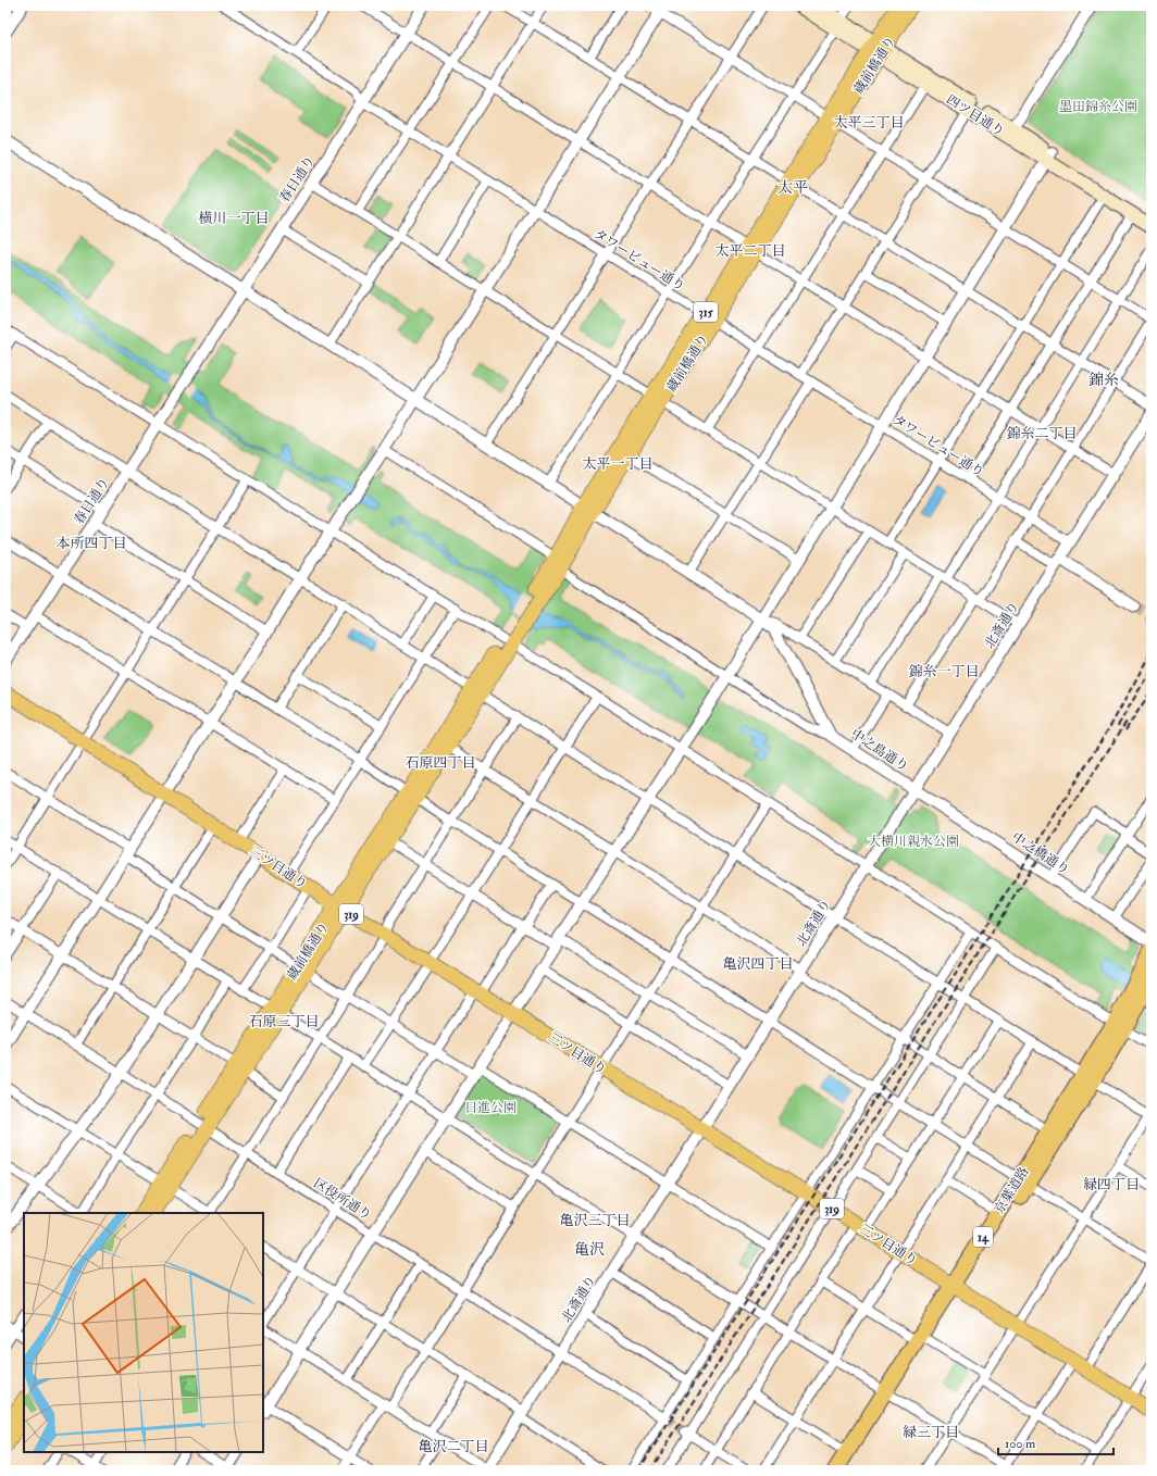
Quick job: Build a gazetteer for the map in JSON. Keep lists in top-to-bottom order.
{
  "streets": {
    "highway": ["京葉道路", "14"],
    "main road": [
      "蔵前橋通り",
      "四ツ目通り",
      "315",
      "三ツ目通り",
      "319"
    ],
    "street": [
      "春日通り",
      "タワービュー通り",
      "北斎通り",
      "中之島通り",
      "中之橋通り",
      "区役所通り"
    ]
  },
  "crossings": [
    ["蔵前橋通り", "四ツ目通り"],
    ["蔵前橋通り", "タワービュー通り"],
    ["蔵前橋通り", "三ツ目通り"],
    ["蔵前橋通り", "区役所通り"],
    ["春日通り", "タワービュー通り"],
    ["タワービュー通り", "北斎通り"],
    ["北斎通り", "中之島通り"],
    ["北斎通り", "中之橋通り"],
    ["北斎通り", "三ツ目通り"],
    ["北斎通り", "区役所通り"],
    ["中之島通り", "中之橋通り"],
    ["三ツ目通り", "京葉道路"]
  ],
  "districts": [
    "太平三丁目",
    "太平",
    "横川一丁目",
    "太平二丁目",
    "錦糸",
    "錦糸二丁目",
    "太平一丁目",
    "本所四丁目",
    "錦糸一丁目",
    "石原四丁目",
    "亀沢四丁目",
    "石原三丁目",
    "緑四丁目",
    "亀沢三丁目",
    "亀沢",
    "緑三丁目",
    "亀沢二丁目"
  ],
  "parks": ["墨田錦糸公園", "大横川親水公園", "日進公園"],
  "scale_bar": "100 m"
}
